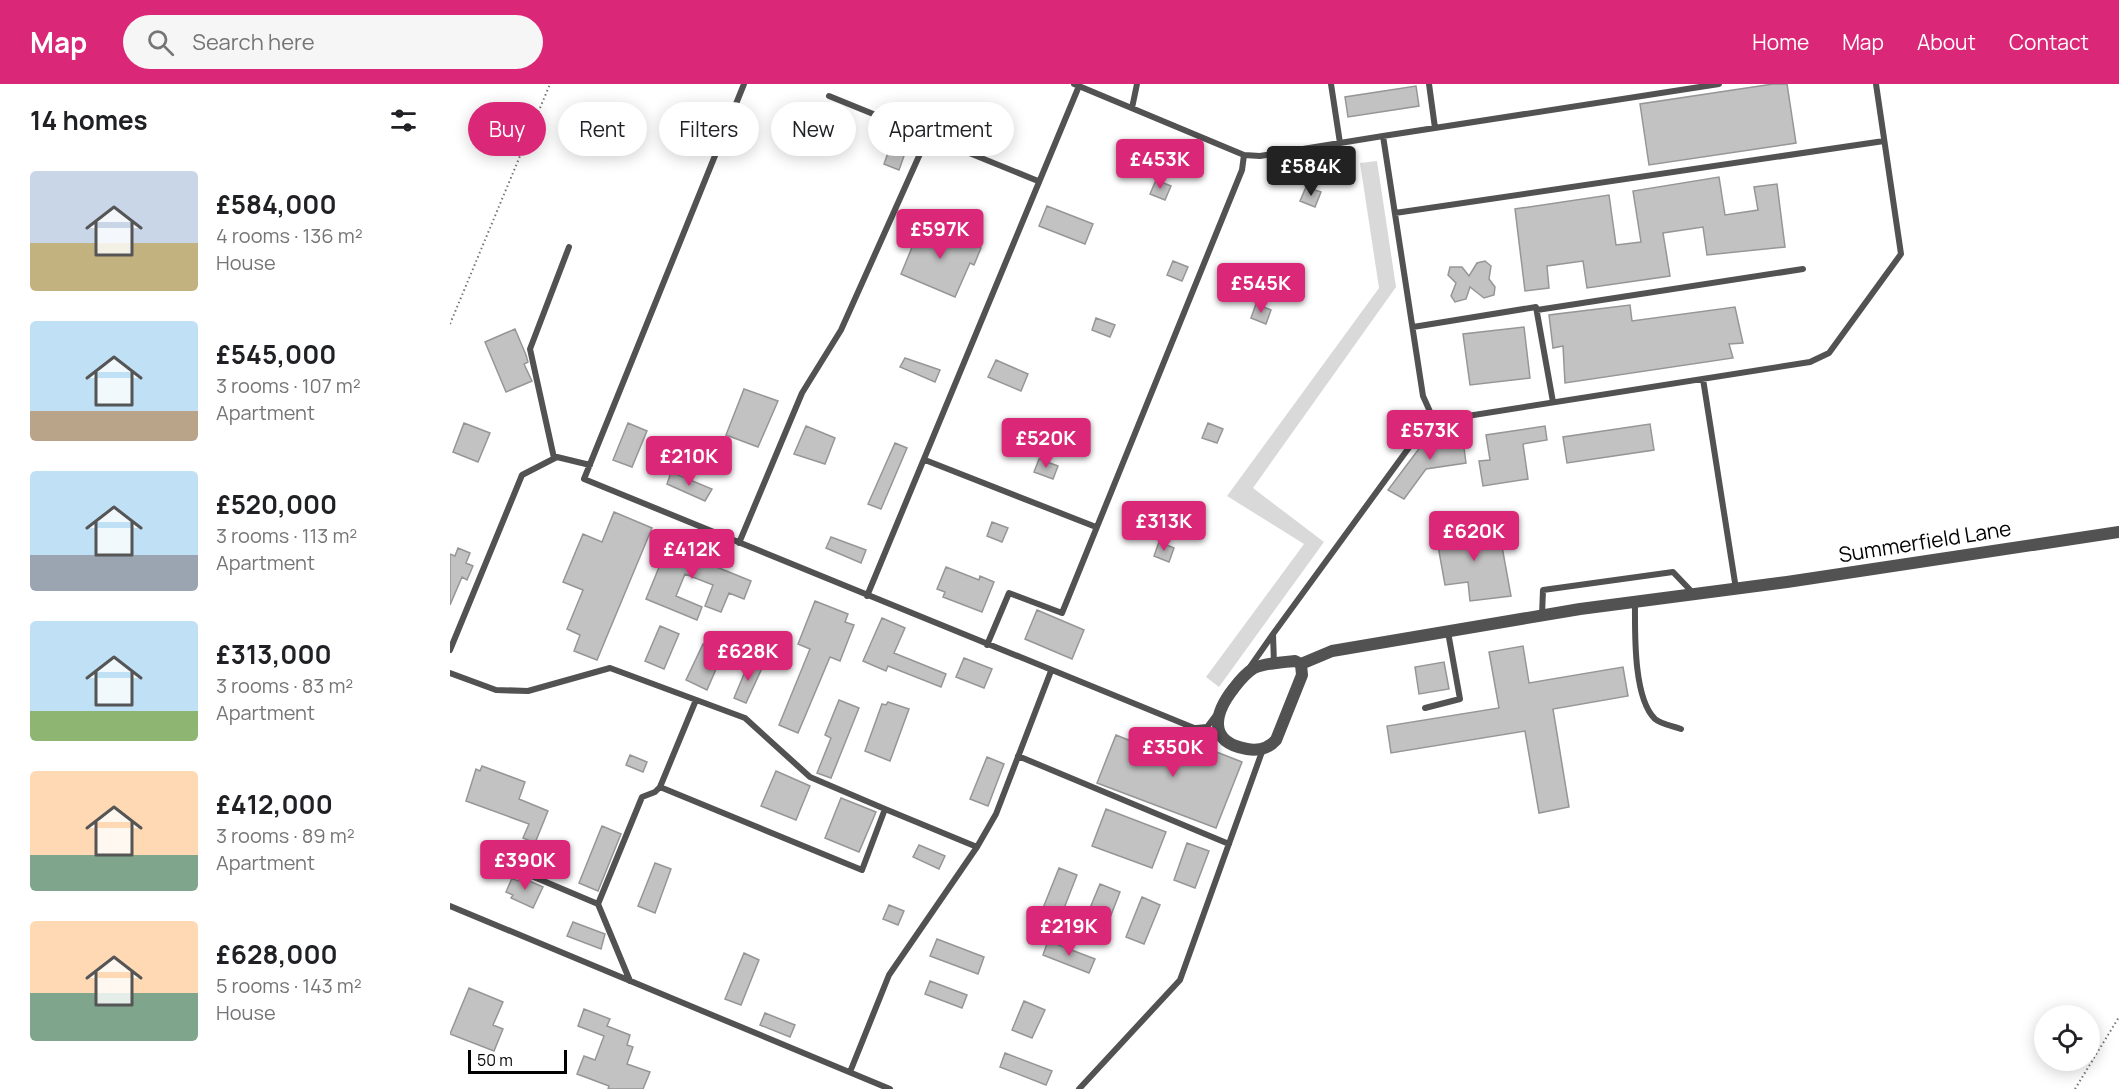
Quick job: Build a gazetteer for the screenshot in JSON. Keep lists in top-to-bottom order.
{
  "streets": {
    "street": ["Summerfield Lane"]
  },
  "scale_bar": "50 m",
  "page": {
    "header": "Map",
    "search": "Search here",
    "nav": [
      "Home",
      "Map",
      "About",
      "Contact"
    ],
    "heading": "14 homes",
    "chip": [
      "Buy",
      "Rent",
      "Filters",
      "New",
      "Apartment"
    ],
    "price": [
      "£453K",
      "£584K",
      "£597K",
      "£545K",
      "£573K",
      "£520K",
      "£210K",
      "£313K",
      "£620K",
      "£412K",
      "£628K",
      "£350K",
      "£390K",
      "£219K"
    ],
    "list": [
      {
        "name": "£584,000",
        "note": "4 rooms · 136 m² · House"
      },
      {
        "name": "£545,000",
        "note": "3 rooms · 107 m² · Apartment"
      },
      {
        "name": "£520,000",
        "note": "3 rooms · 113 m² · Apartment"
      },
      {
        "name": "£313,000",
        "note": "3 rooms · 83 m² · Apartment"
      },
      {
        "name": "£412,000",
        "note": "3 rooms · 89 m² · Apartment"
      },
      {
        "name": "£628,000",
        "note": "5 rooms · 143 m² · House"
      }
    ],
    "scale": "50 m"
  }
}
